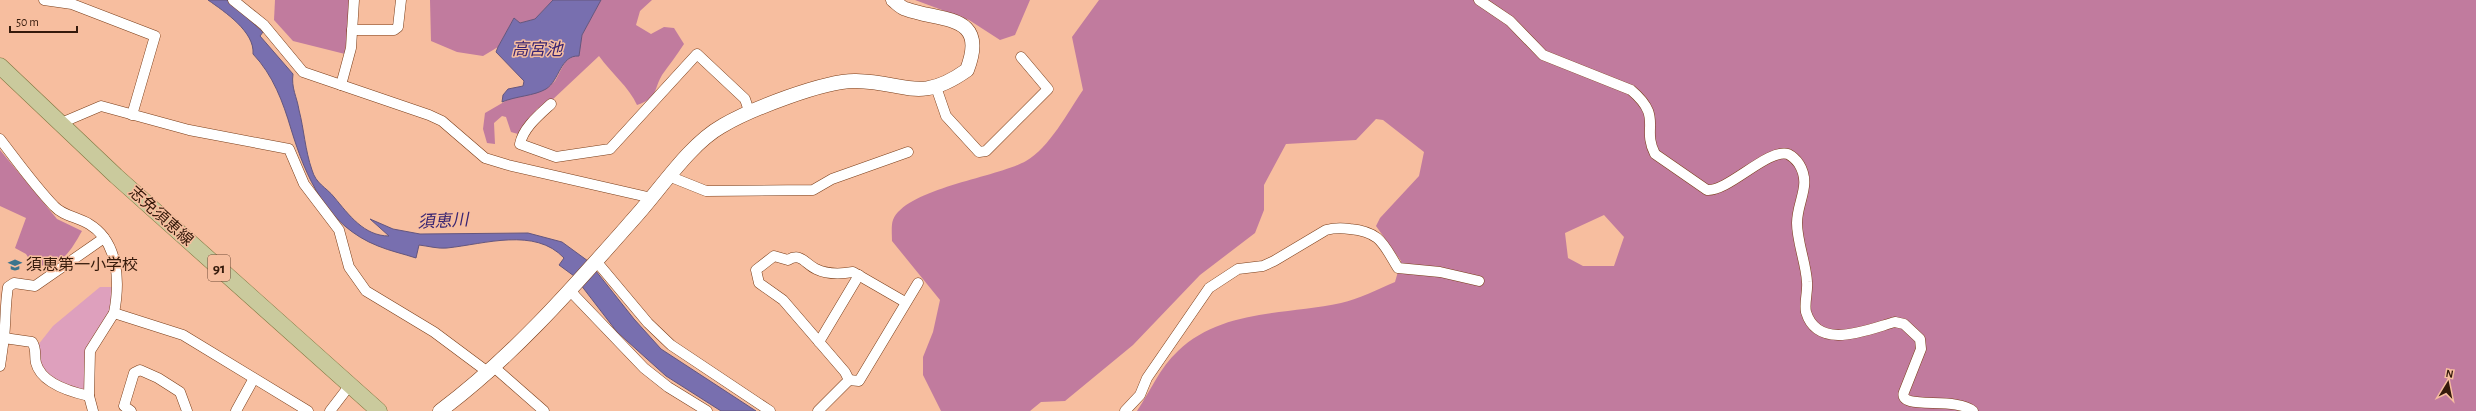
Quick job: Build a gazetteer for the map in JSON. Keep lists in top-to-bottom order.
{
  "streets": {
    "main road": ["志免須恵線", "91"]
  },
  "water": ["高宮池", "須恵川"],
  "places": {
    "school or university": ["須恵第一小学校"]
  },
  "scale_bar": "50 m",
  "north": "top"
}
